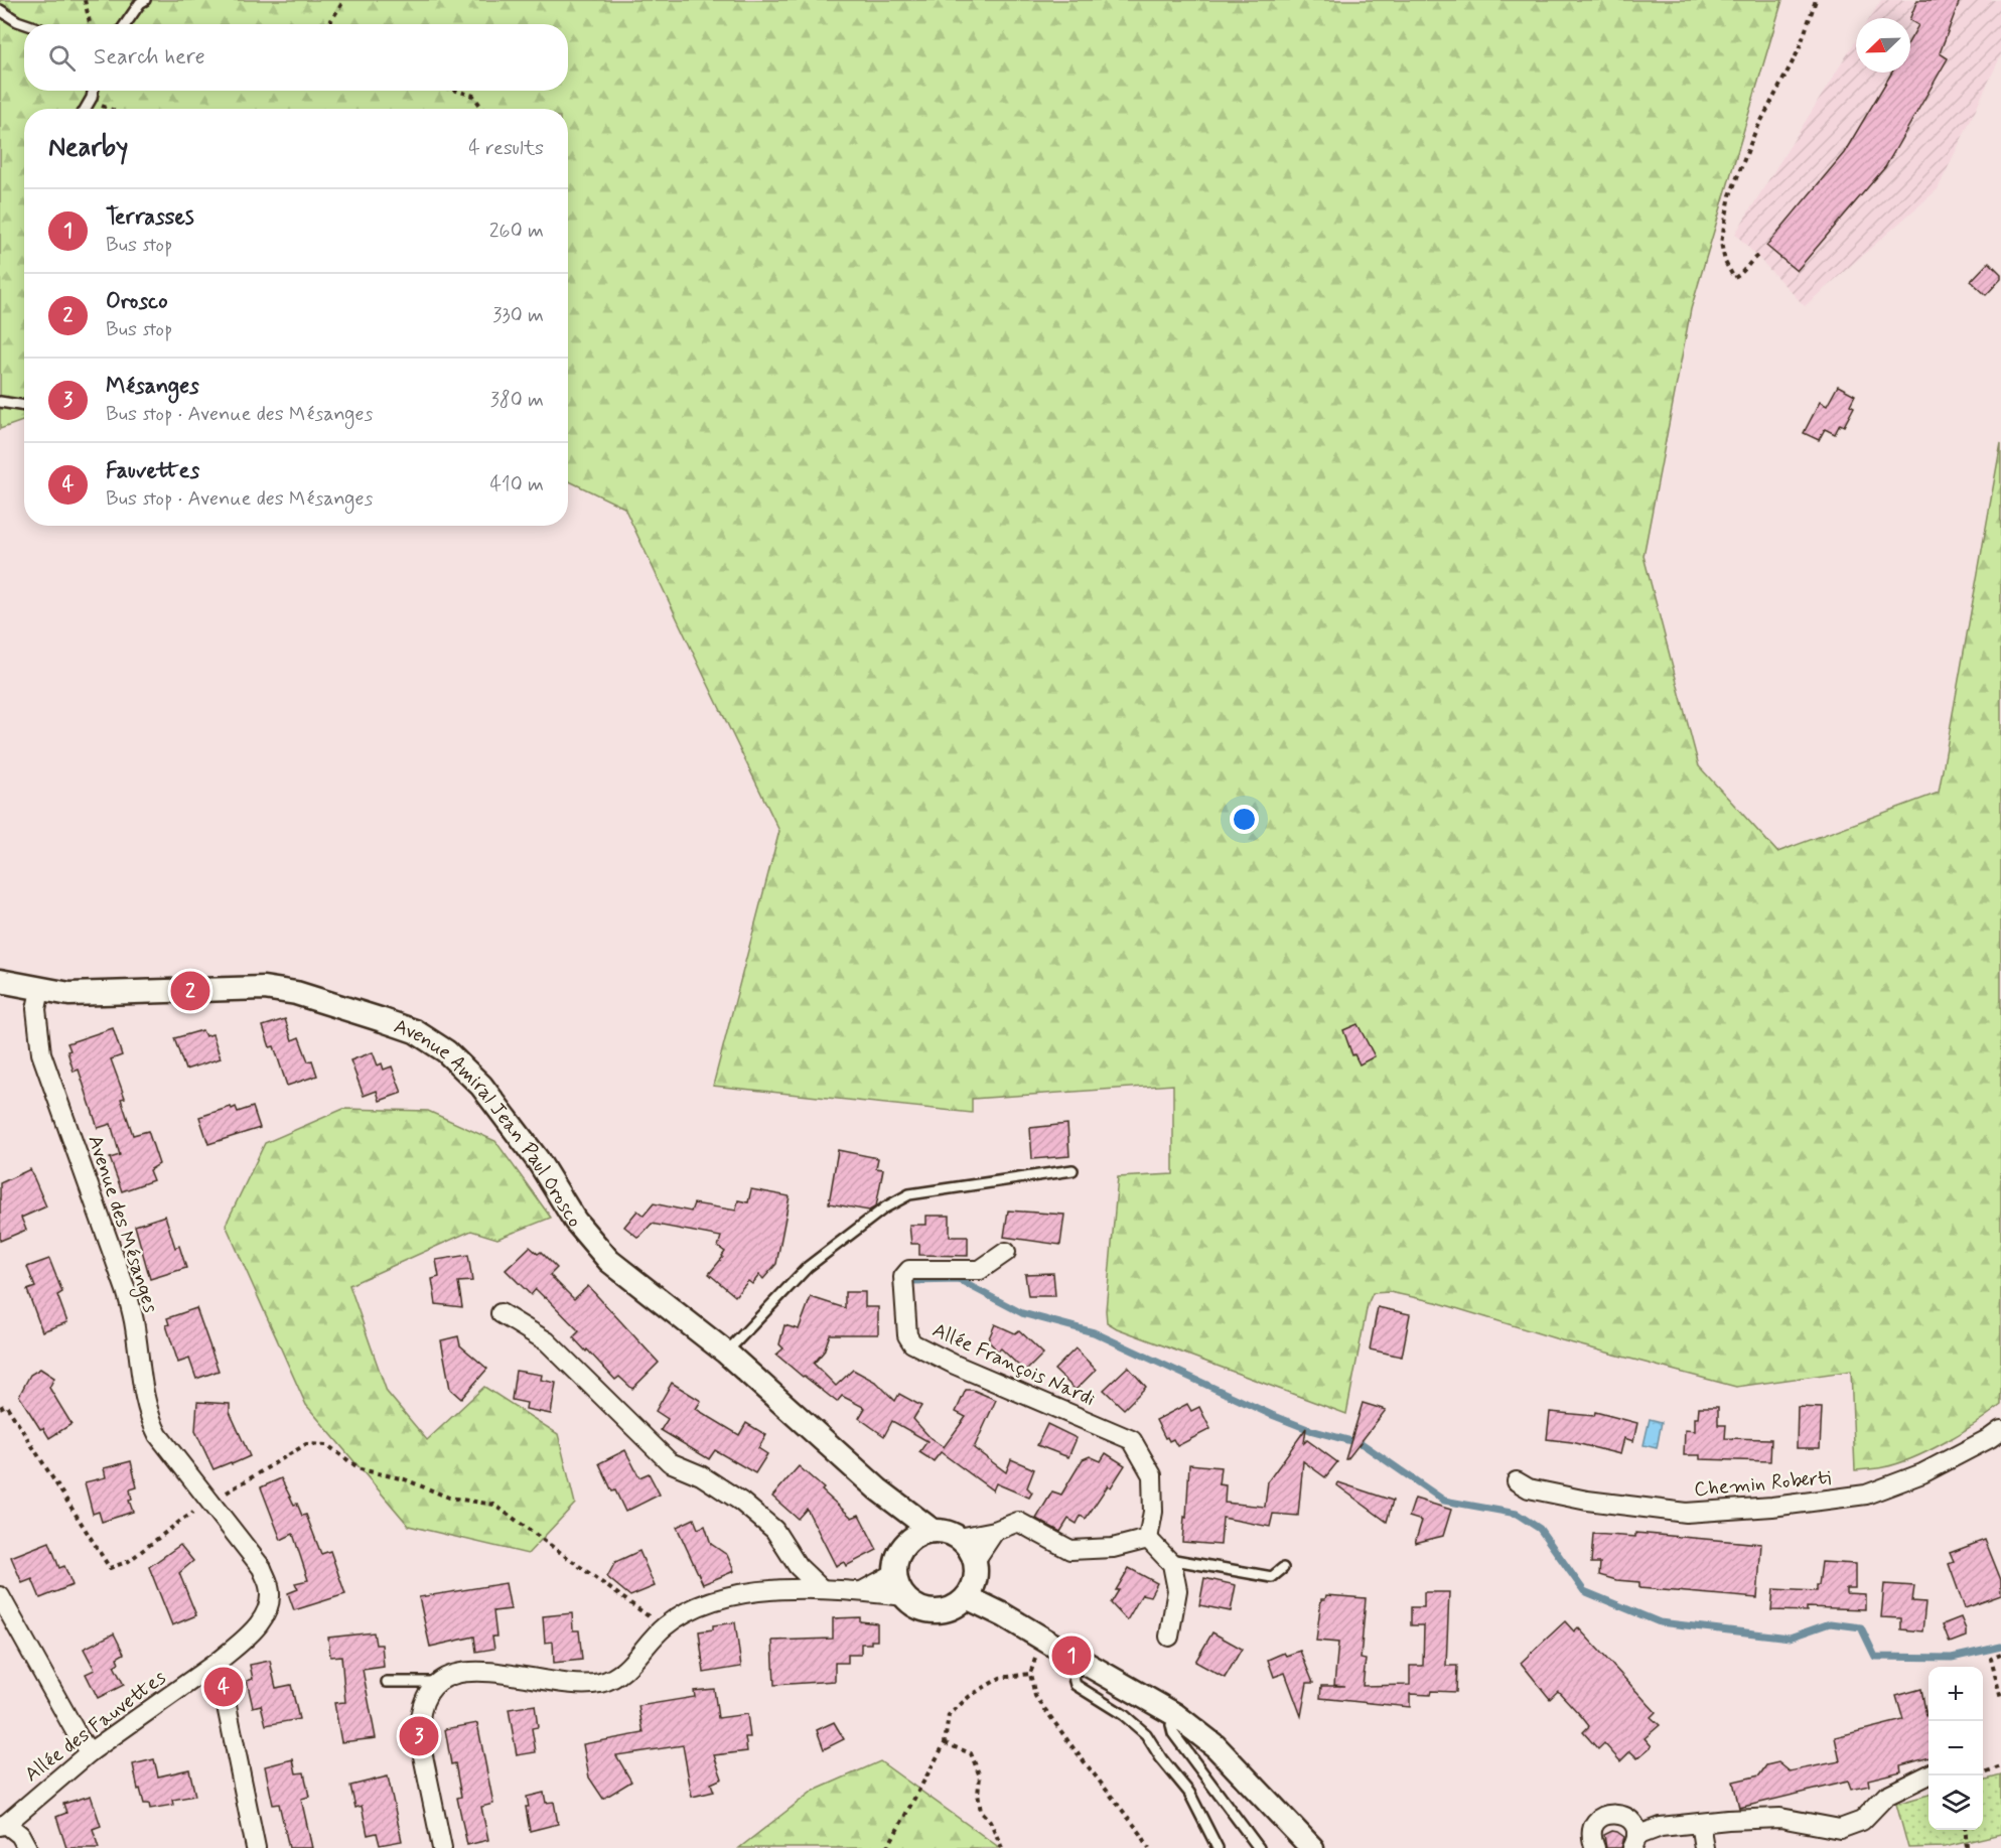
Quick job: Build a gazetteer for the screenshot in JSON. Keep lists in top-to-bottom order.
{
  "streets": {
    "street": [
      "Avenue Amiral Jean Paul Orosco",
      "Avenue des Mésanges",
      "Allée François Nardi",
      "Chemin Roberti",
      "Allée des Fauvettes"
    ]
  },
  "crossings": [
    ["Avenue Amiral Jean Paul Orosco", "Avenue des Mésanges"],
    ["Avenue des Mésanges", "Allée des Fauvettes"]
  ],
  "north": "bottom left",
  "page": {
    "search": "Search here",
    "heading": ["Nearby", "4 results"],
    "list": [
      {
        "mark": "1",
        "name": "Terrasses",
        "note": "Bus stop",
        "value": "260 m"
      },
      {
        "mark": "2",
        "name": "Orosco",
        "note": "Bus stop",
        "value": "330 m"
      },
      {
        "mark": "3",
        "name": "Mésanges",
        "note": "Bus stop · Avenue des Mésanges",
        "value": "380 m"
      },
      {
        "mark": "4",
        "name": "Fauvettes",
        "note": "Bus stop · Avenue des Mésanges",
        "value": "410 m"
      }
    ],
    "pins": [
      "2",
      "1",
      "4",
      "3"
    ],
    "map_buttons": ["+", "−"]
  }
}
